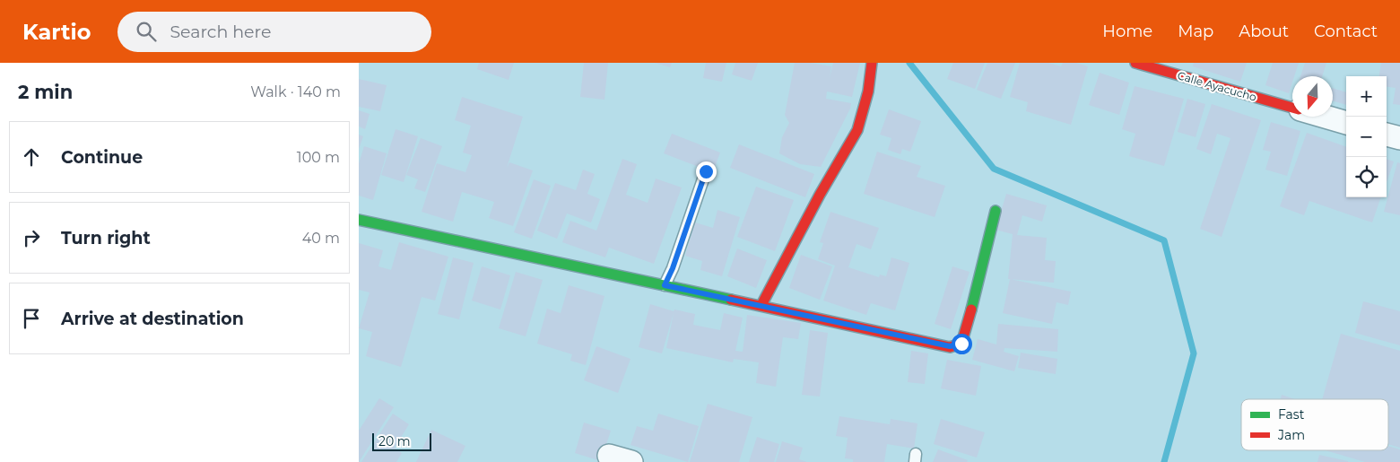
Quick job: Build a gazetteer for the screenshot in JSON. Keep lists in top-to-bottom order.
{
  "streets": {
    "street": ["Calle Ayacucho"]
  },
  "legend": ["Fast", "Jam"],
  "scale_bar": "20 m",
  "north": "bottom",
  "page": {
    "header": "Kartio",
    "search": "Search here",
    "nav": [
      "Home",
      "Map",
      "About",
      "Contact"
    ],
    "heading": ["2 min", "Walk · 140 m"],
    "map_buttons": ["+", "−"],
    "list": [
      ["Continue", "100 m"],
      ["Turn right", "40 m"],
      "Arrive at destination"
    ],
    "scale": "20 m"
  }
}
